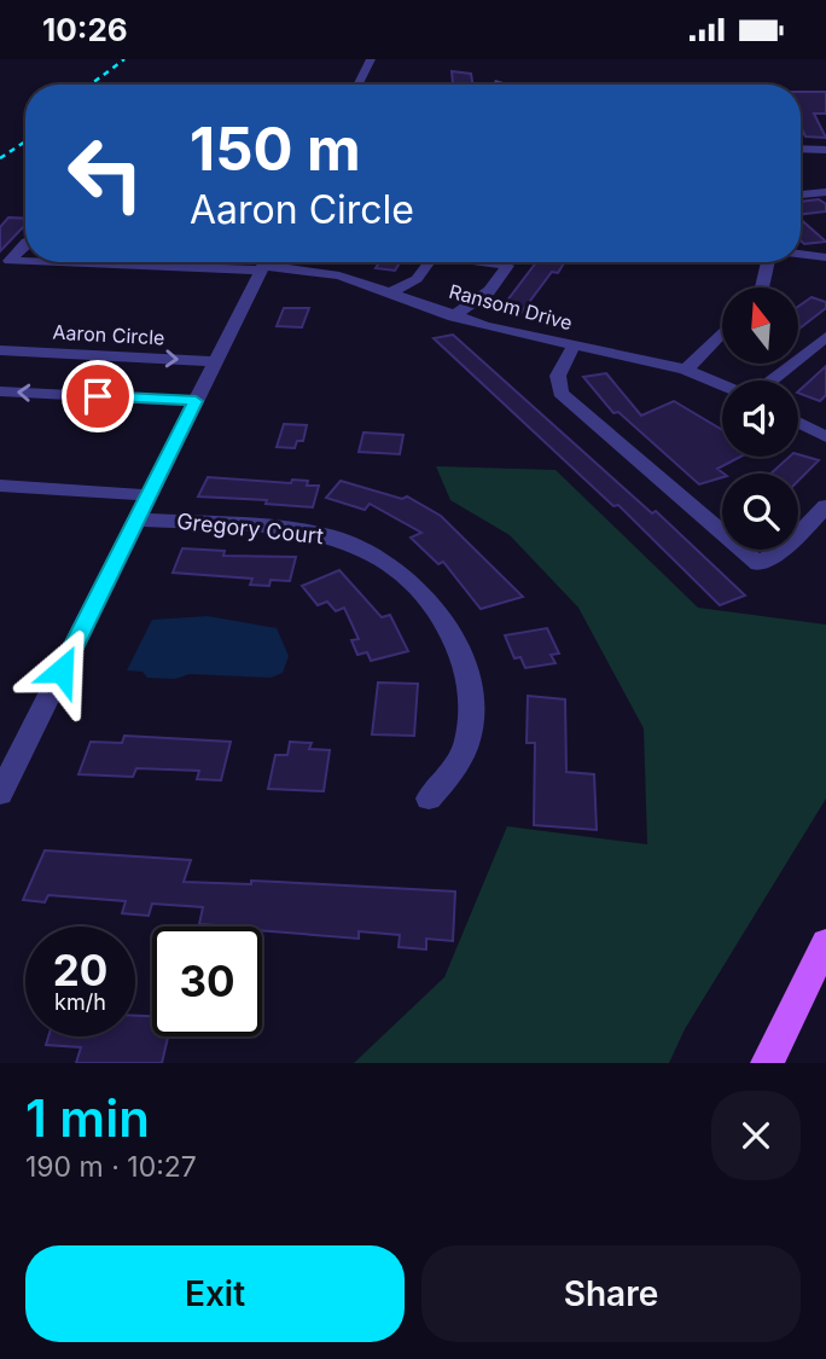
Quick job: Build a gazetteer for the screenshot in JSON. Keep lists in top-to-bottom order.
{
  "streets": {
    "street": ["Ransom Drive", "Aaron Circle", "Gregory Court"]
  },
  "north": "top",
  "page": {
    "status": "10:26",
    "turn": ["150 m", "Aaron Circle"],
    "speed": "20 km/h",
    "limit": "30",
    "heading": ["1 min", "190 m · 10:27"],
    "buttons": ["Exit", "Share"]
  }
}
